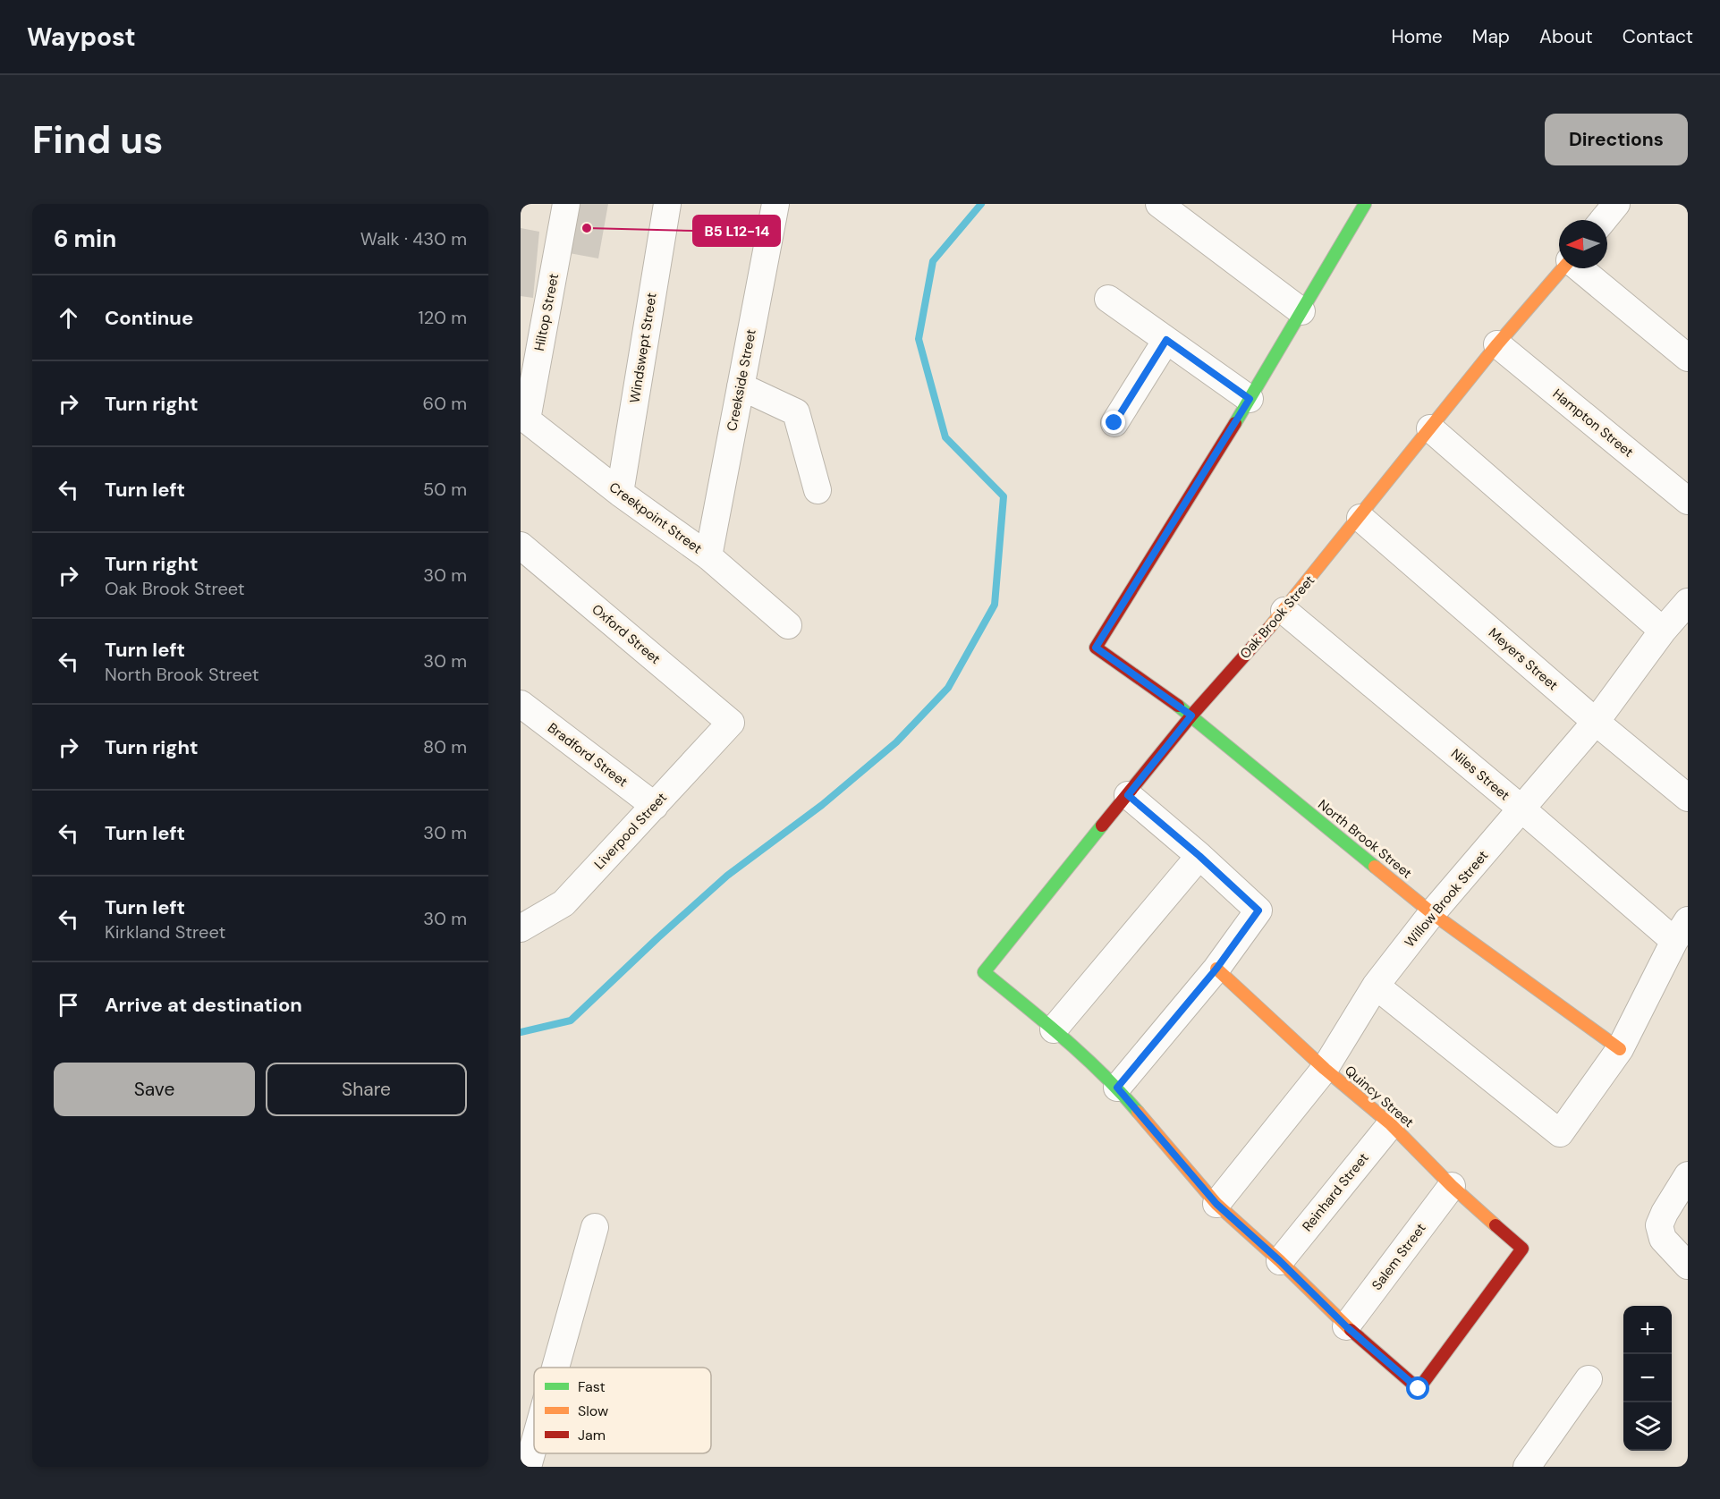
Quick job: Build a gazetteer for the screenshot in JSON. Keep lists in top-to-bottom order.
{
  "streets": {
    "street": [
      "Hiltop Street",
      "Windswept Street",
      "Creekside Street",
      "Hampton Street",
      "Creekpoint Street",
      "Oak Brook Street",
      "Oxford Street",
      "Meyers Street",
      "Bradford Street",
      "Niles Street",
      "Liverpool Street",
      "North Brook Street",
      "Willow Brook Street",
      "Quincy Street",
      "Reinhard Street",
      "Salem Street"
    ]
  },
  "crossings": [
    ["Hiltop Street", "Creekpoint Street"],
    ["Windswept Street", "Creekpoint Street"],
    ["Creekside Street", "Creekpoint Street"],
    ["Hampton Street", "Oak Brook Street"],
    ["Oak Brook Street", "Meyers Street"],
    ["Oak Brook Street", "Niles Street"],
    ["Oak Brook Street", "North Brook Street"],
    ["Oxford Street", "Liverpool Street"],
    ["Meyers Street", "Willow Brook Street"],
    ["Bradford Street", "Liverpool Street"],
    ["Niles Street", "Willow Brook Street"],
    ["North Brook Street", "Willow Brook Street"],
    ["Willow Brook Street", "Quincy Street"],
    ["Quincy Street", "Reinhard Street"],
    ["Quincy Street", "Salem Street"]
  ],
  "places": ["B5 L12-14"],
  "legend": ["Fast", "Slow", "Jam"],
  "north": "left",
  "page": {
    "header": "Waypost",
    "nav": [
      "Home",
      "Map",
      "About",
      "Contact"
    ],
    "buttons": [
      "Directions",
      ["Save", "Share"]
    ],
    "title": "Find us",
    "heading": ["6 min", "Walk · 430 m"],
    "list": [
      ["Continue", "120 m"],
      ["Turn right", "60 m"],
      ["Turn left", "50 m"],
      ["Turn right", "Oak Brook Street", "30 m"],
      ["Turn left", "North Brook Street", "30 m"],
      ["Turn right", "80 m"],
      ["Turn left", "30 m"],
      ["Turn left", "Kirkland Street", "30 m"],
      "Arrive at destination"
    ],
    "map_buttons": ["+", "−"]
  }
}
